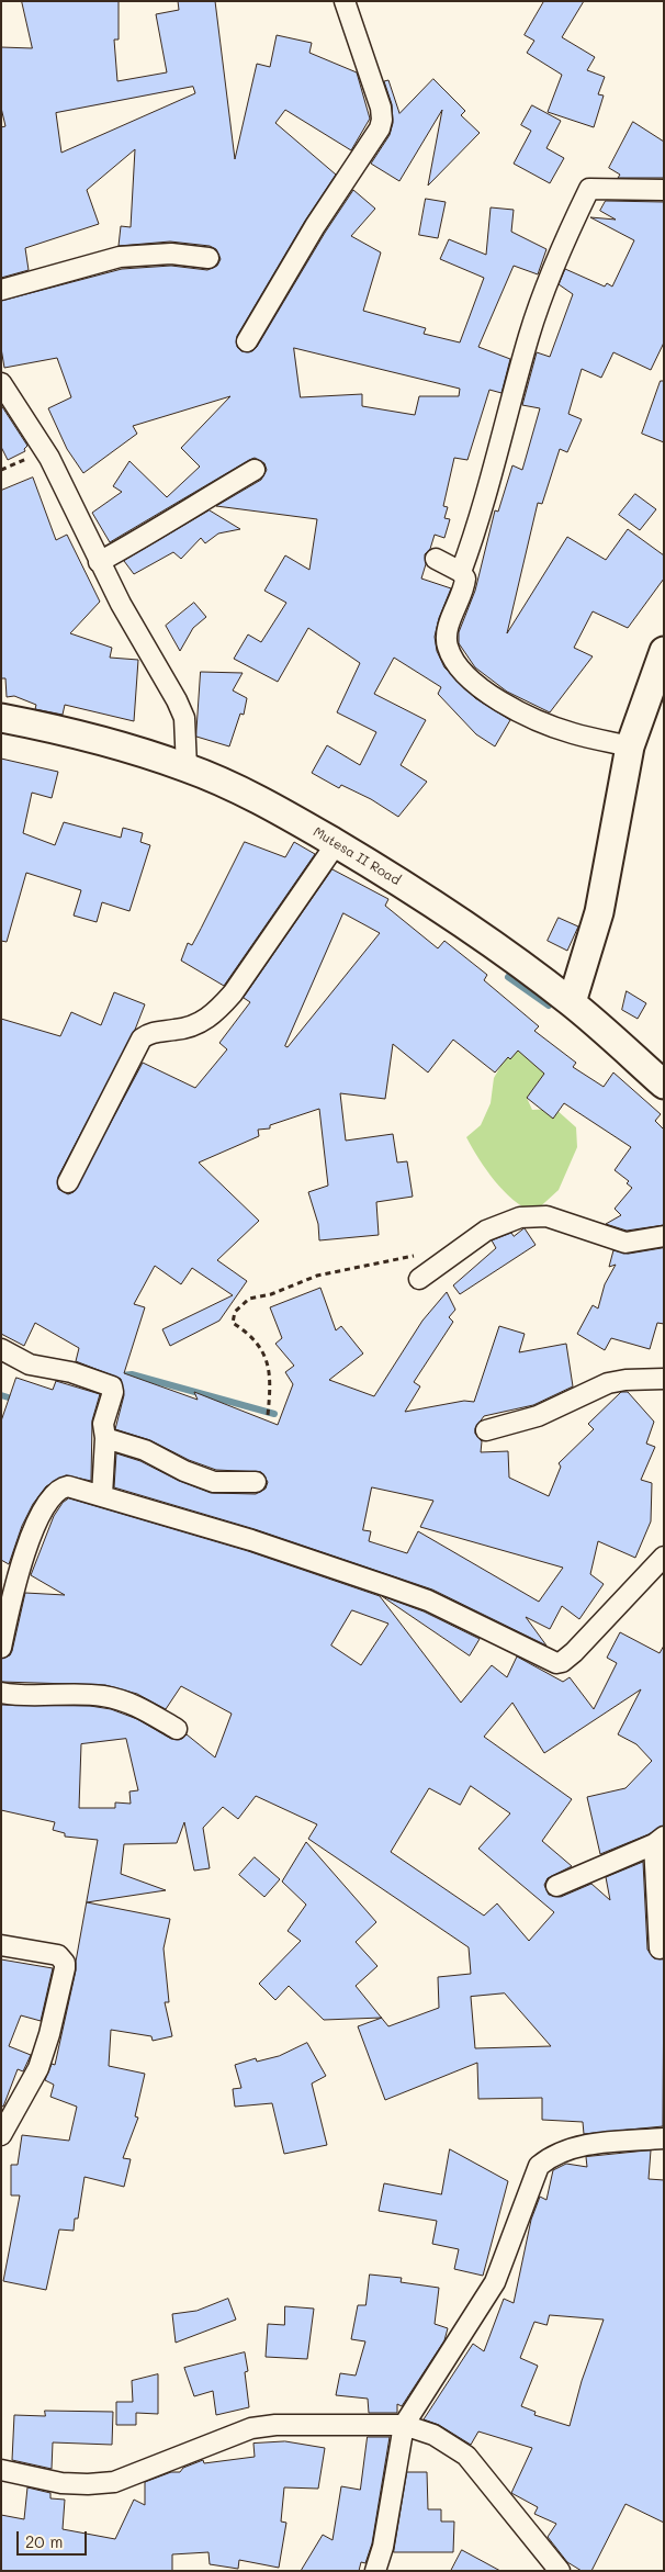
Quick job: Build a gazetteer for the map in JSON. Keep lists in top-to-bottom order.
{
  "streets": {
    "street": ["Mutesa II Road"]
  },
  "scale_bar": "20 m"
}
